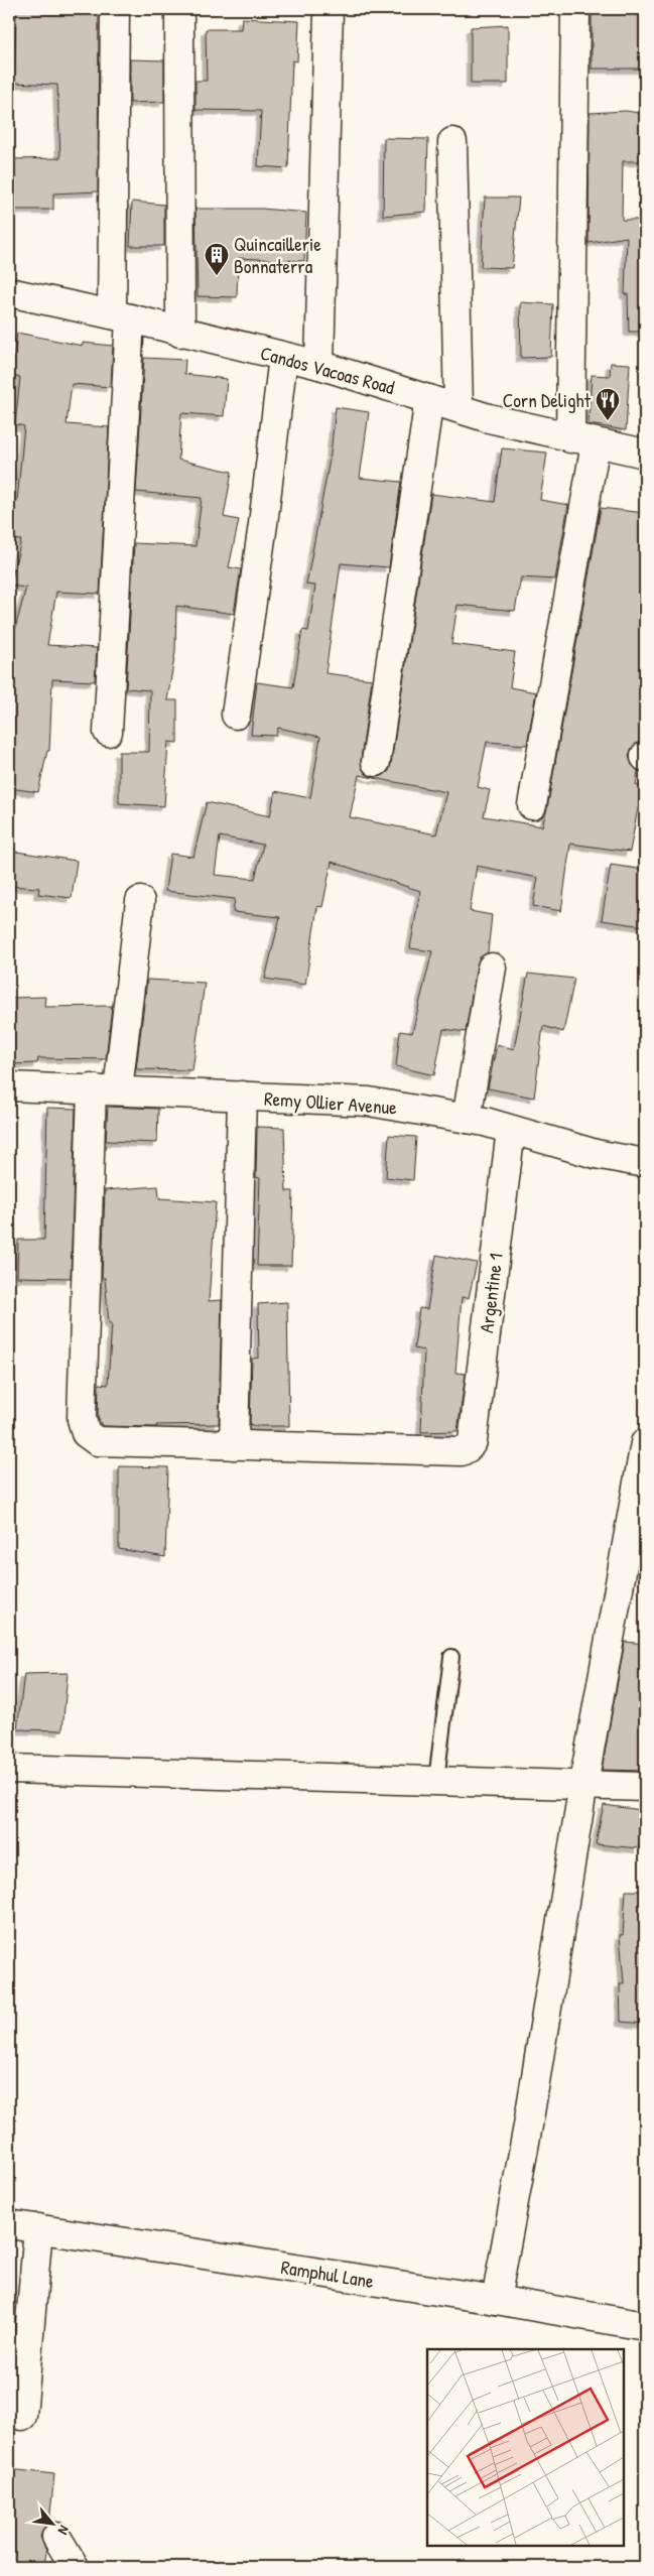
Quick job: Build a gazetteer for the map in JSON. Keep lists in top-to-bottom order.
{
  "streets": {
    "street": [
      "Candos Vacoas Road",
      "Remy Ollier Avenue",
      "Argentine 1",
      "Ramphul Lane"
    ]
  },
  "crossings": [
    ["Remy Ollier Avenue", "Argentine 1"]
  ],
  "places": {
    "building": ["Quincaillerie Bonnaterra"],
    "restaurant": ["Corn Delight"]
  },
  "north": "bottom right"
}
